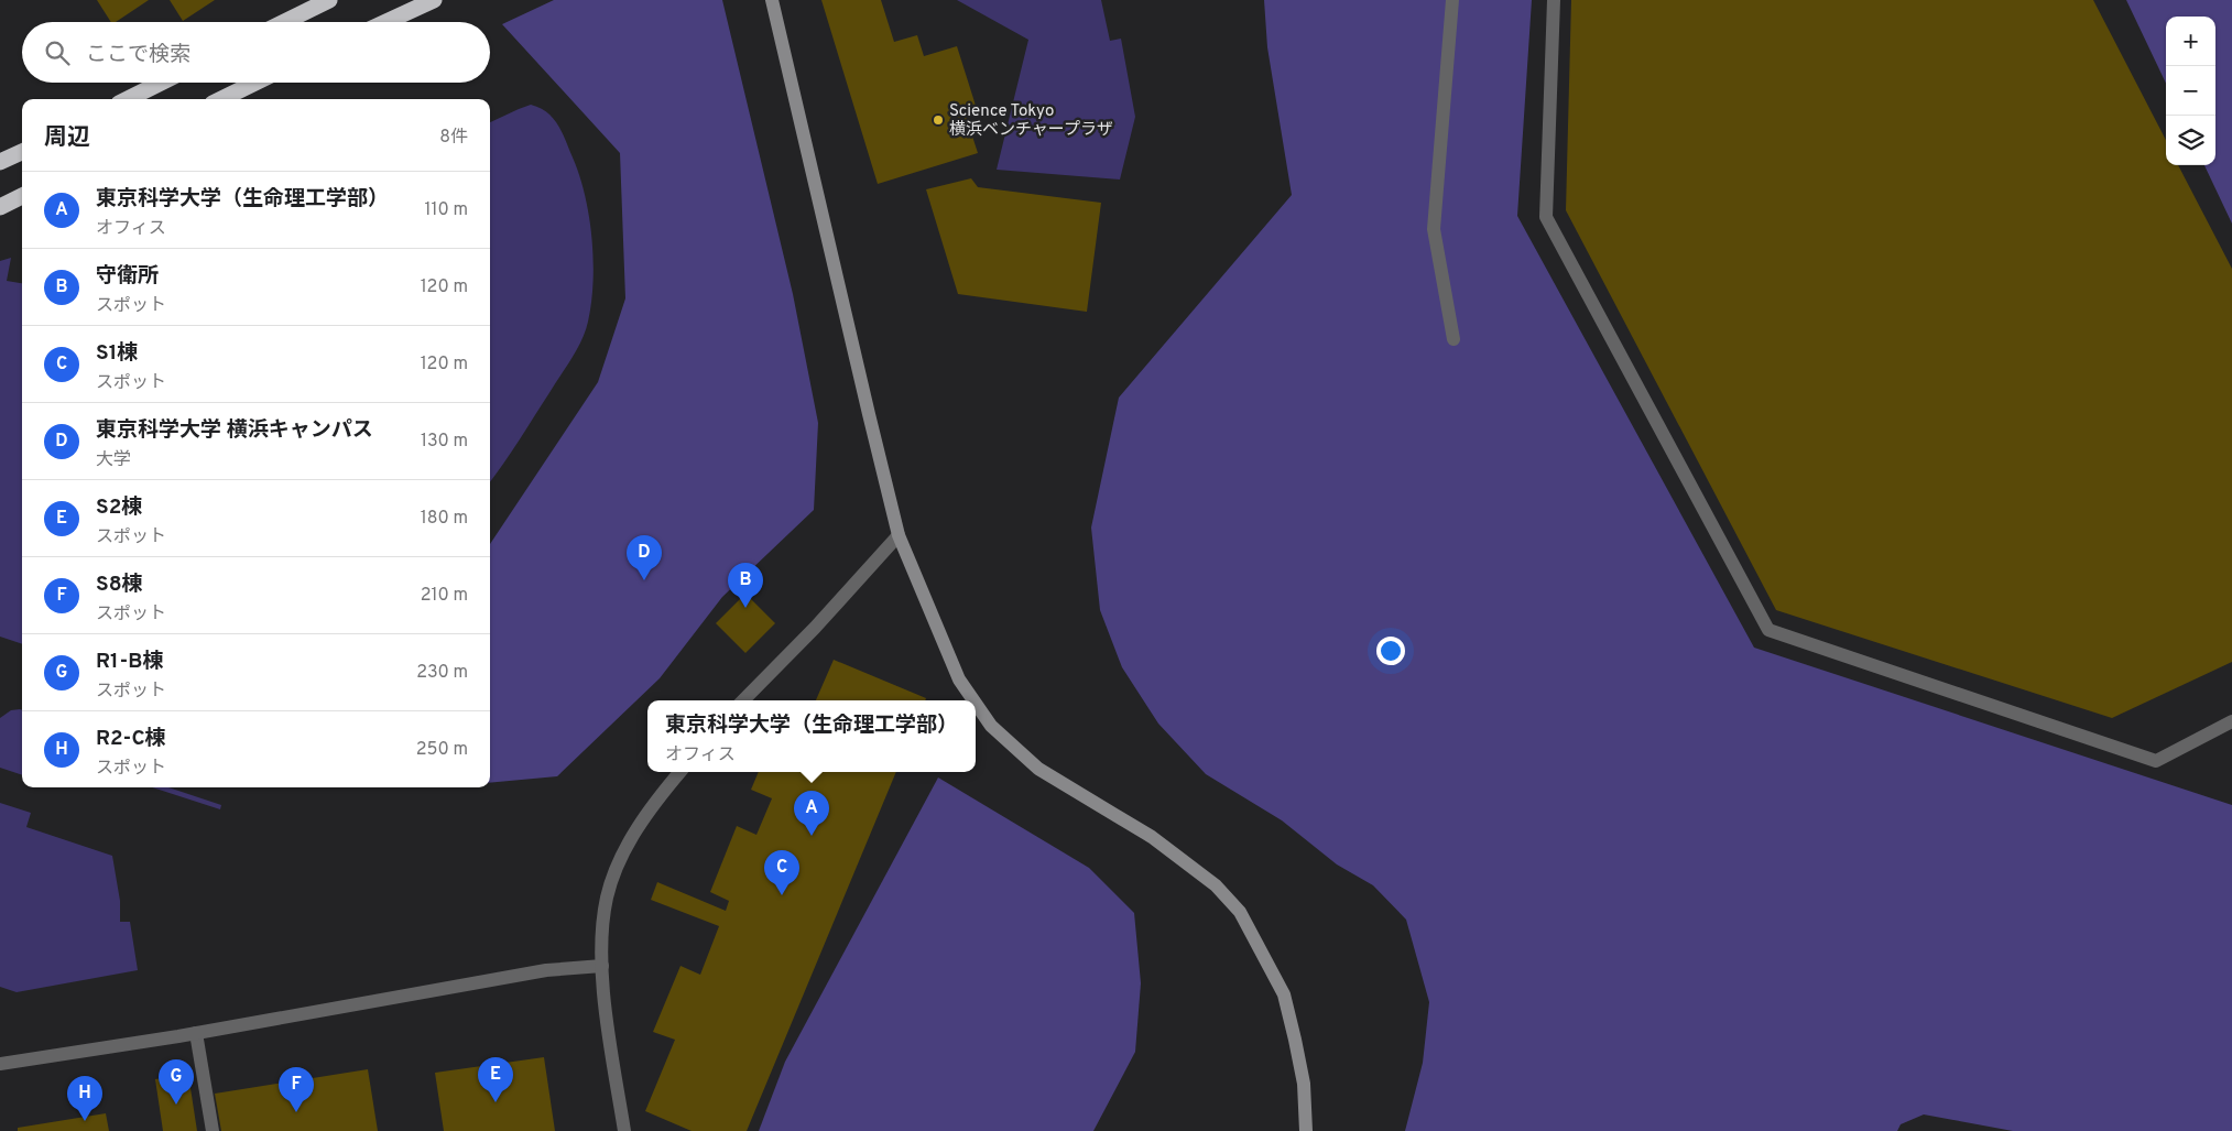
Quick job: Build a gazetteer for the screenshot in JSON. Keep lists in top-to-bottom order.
{
  "places": ["Science Tokyo 横浜ベンチャープラザ"],
  "page": {
    "map_buttons": ["+", "−"],
    "search": "ここで検索",
    "heading": ["周辺", "8件"],
    "list": [
      {
        "mark": "A",
        "name": "東京科学大学（生命理工学部）",
        "note": "オフィス",
        "value": "110 m"
      },
      {
        "mark": "B",
        "name": "守衛所",
        "note": "スポット",
        "value": "120 m"
      },
      {
        "mark": "C",
        "name": "S1棟",
        "note": "スポット",
        "value": "120 m"
      },
      {
        "mark": "D",
        "name": "東京科学大学 横浜キャンパス",
        "note": "大学",
        "value": "130 m"
      },
      {
        "mark": "E",
        "name": "S2棟",
        "note": "スポット",
        "value": "180 m"
      },
      {
        "mark": "F",
        "name": "S8棟",
        "note": "スポット",
        "value": "210 m"
      },
      {
        "mark": "G",
        "name": "R1-B棟",
        "note": "スポット",
        "value": "230 m"
      },
      {
        "mark": "H",
        "name": "R2-C棟",
        "note": "スポット",
        "value": "250 m"
      }
    ],
    "pins": [
      "D",
      "B",
      "A",
      "C",
      "E",
      "G",
      "F",
      "H"
    ],
    "popup": ["東京科学大学（生命理工学部）", "オフィス"]
  }
}
